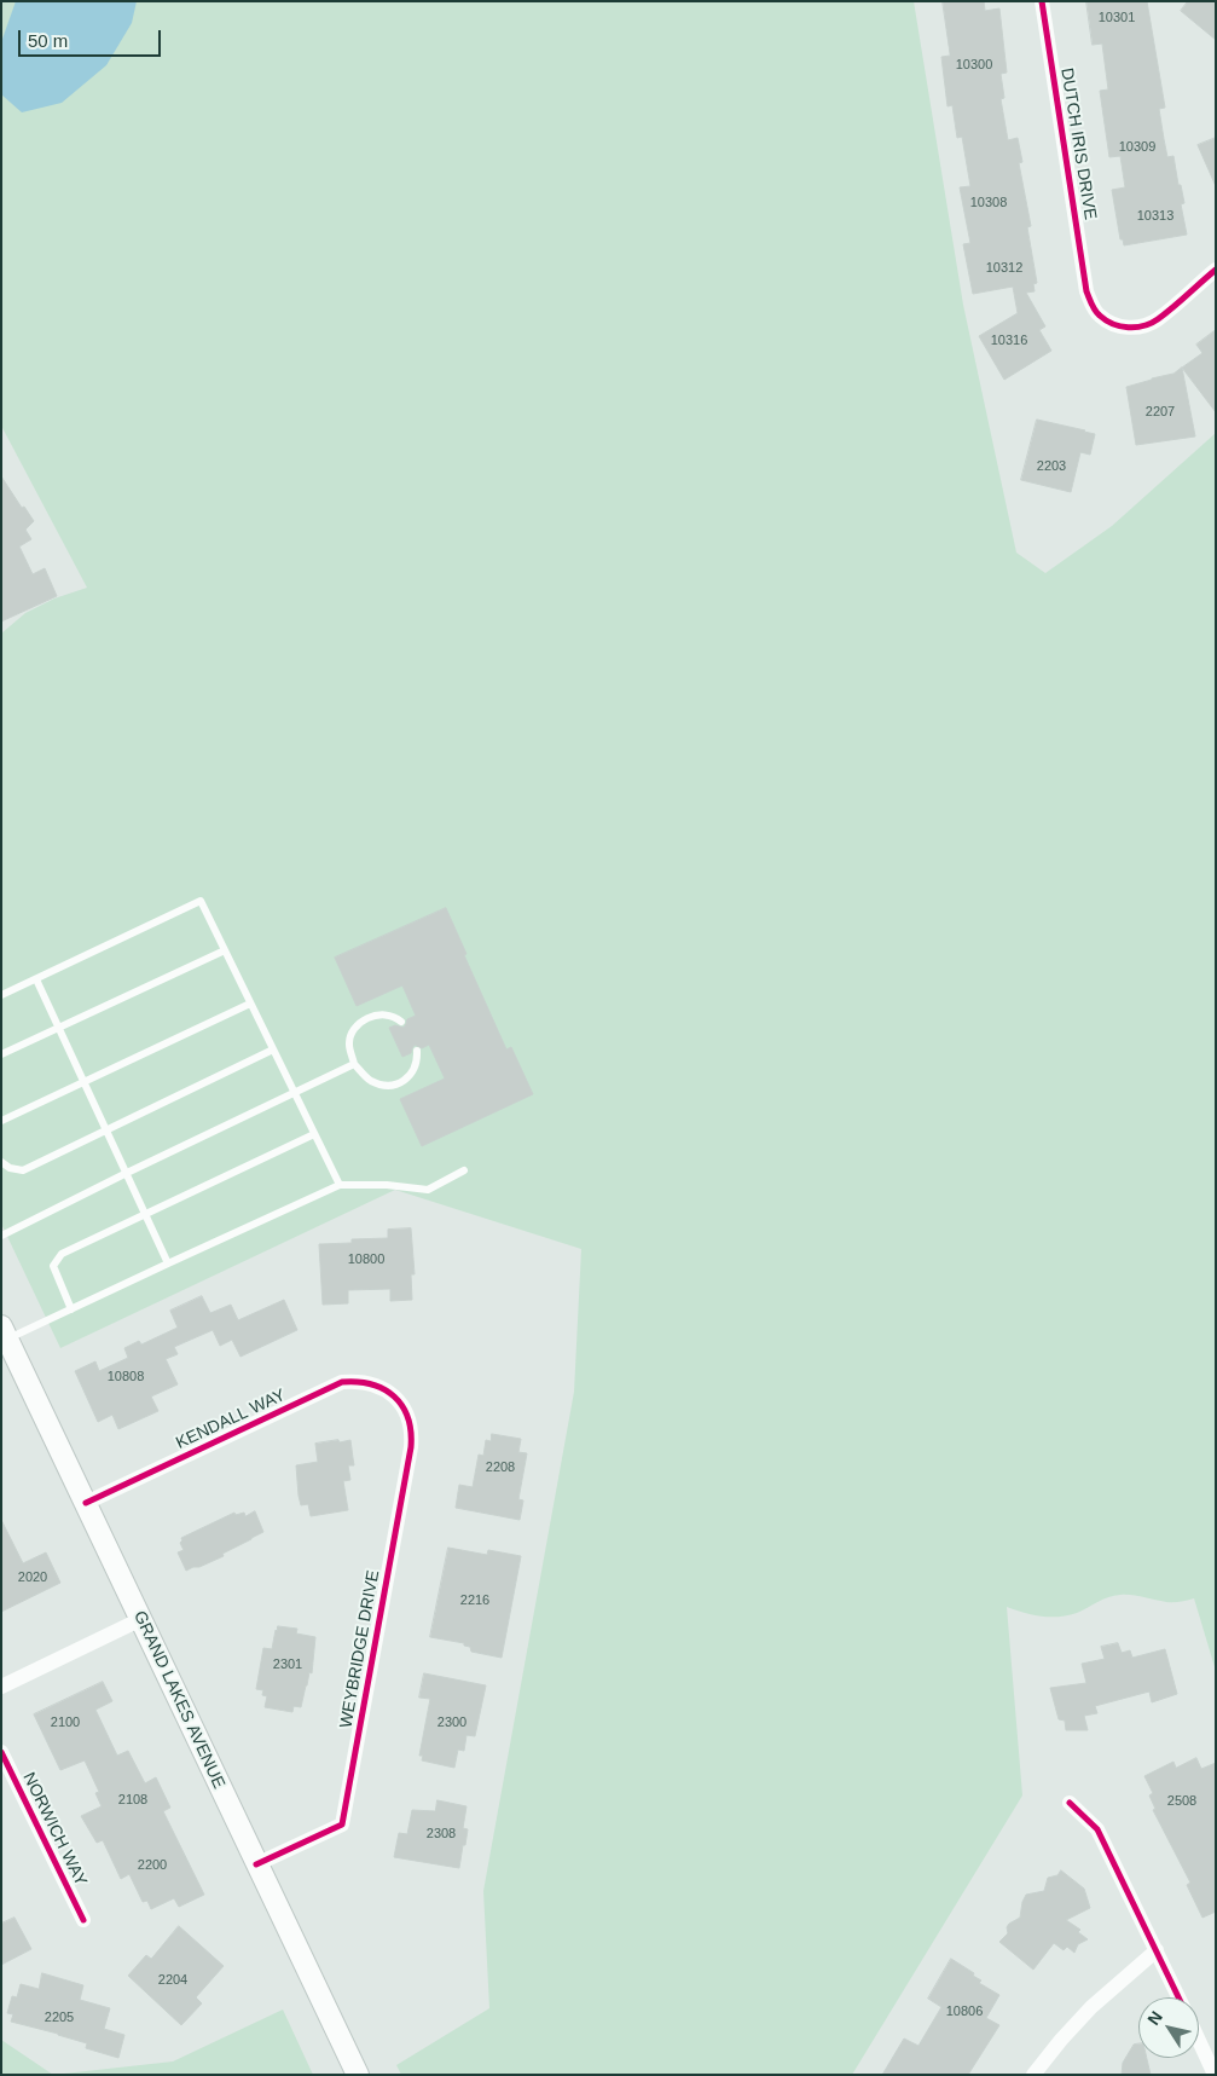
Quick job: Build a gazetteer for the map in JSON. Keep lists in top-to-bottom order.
{
  "streets": {
    "street": [
      "DUTCH IRIS DRIVE",
      "KENDALL WAY",
      "WEYBRIDGE DRIVE",
      "GRAND LAKES AVENUE",
      "NORWICH WAY"
    ]
  },
  "crossings": [
    ["KENDALL WAY", "WEYBRIDGE DRIVE"],
    ["KENDALL WAY", "GRAND LAKES AVENUE"],
    ["WEYBRIDGE DRIVE", "GRAND LAKES AVENUE"]
  ],
  "house_numbers": [
    "10301",
    "10300",
    "10309",
    "10308",
    "10313",
    "10312",
    "10316",
    "2207",
    "2203",
    "10800",
    "10808",
    "2208",
    "2020",
    "2216",
    "2301",
    "2100",
    "2300",
    "2108",
    "2508",
    "2308",
    "2200",
    "2204",
    "10806",
    "2205"
  ],
  "scale_bar": "50 m",
  "north": "top left"
}
